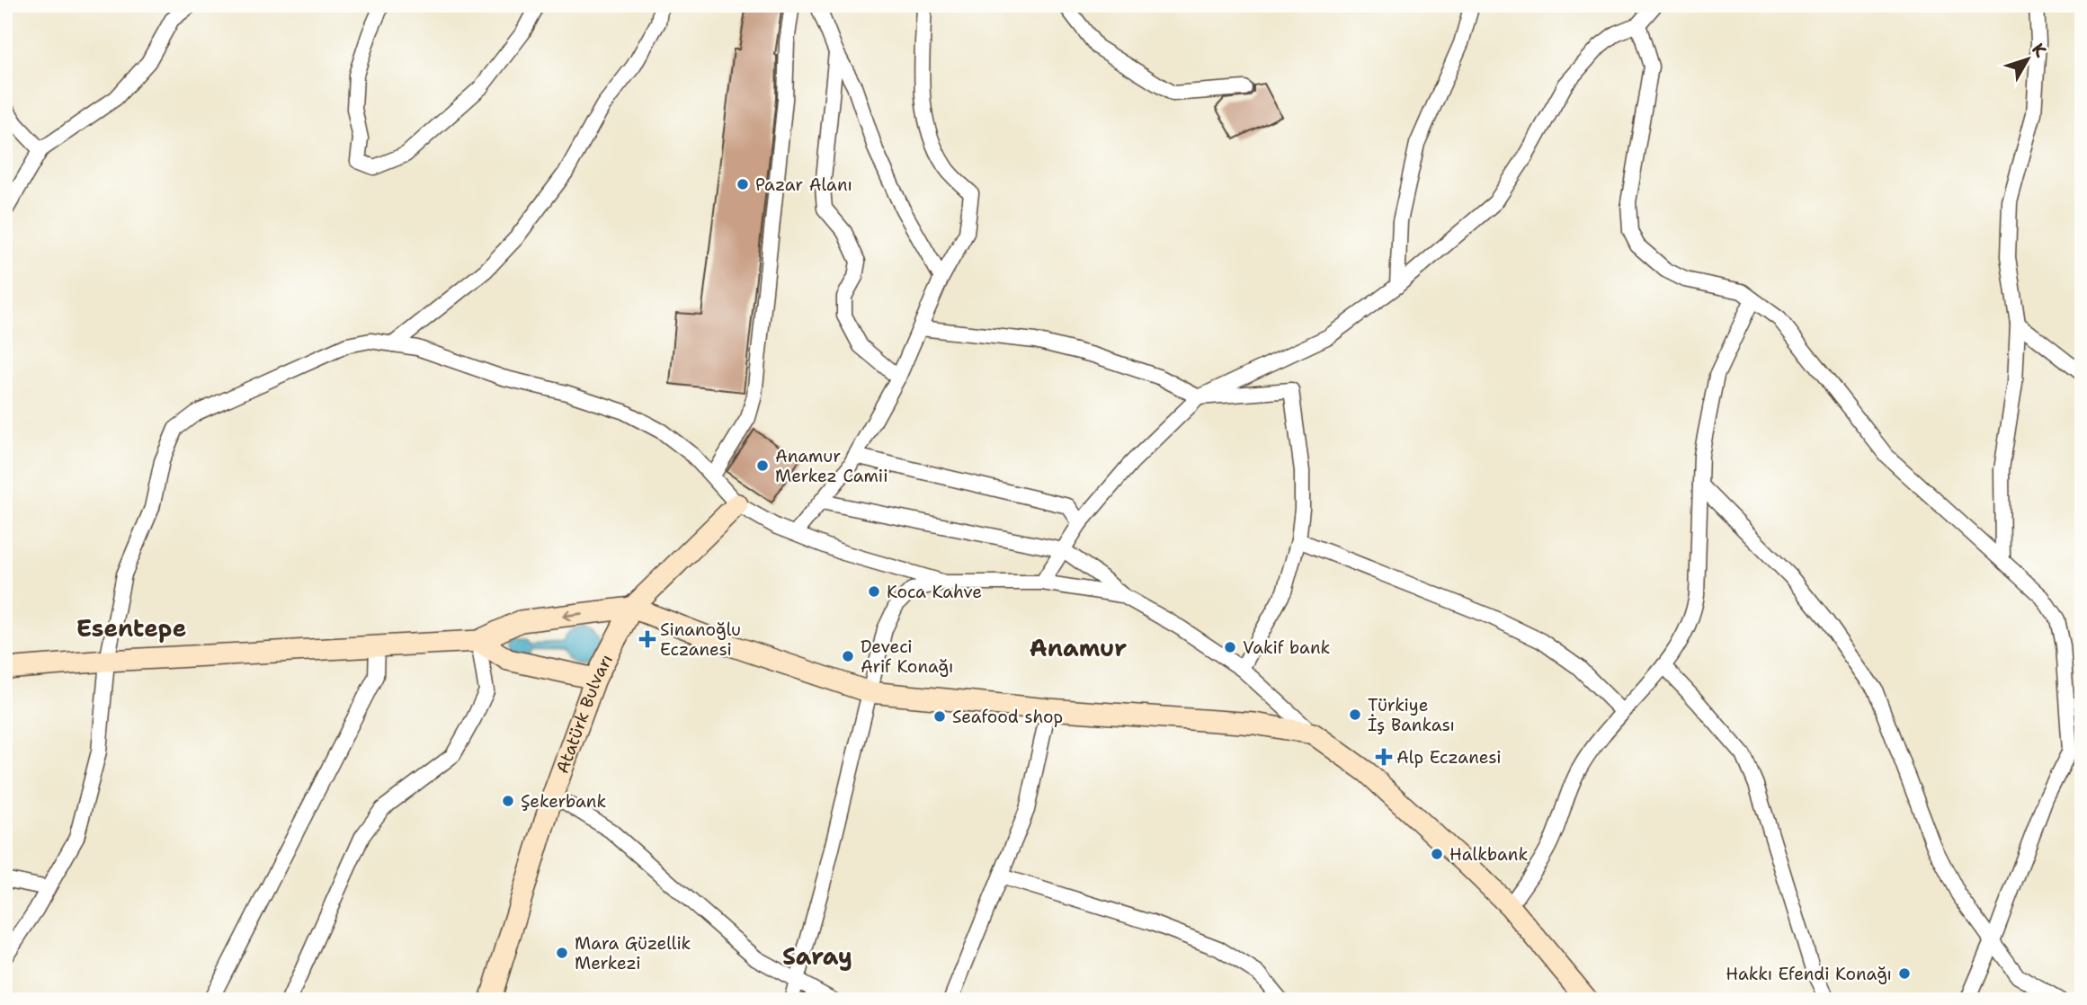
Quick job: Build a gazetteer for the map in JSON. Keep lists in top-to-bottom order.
{
  "streets": {
    "street": ["Atatürk Bulvarı"]
  },
  "districts": ["Esentepe", "Anamur", "Saray"],
  "places": {
    "other": [
      "Pazar Alanı",
      "Anamur Merkez Camii",
      "Koca Kahve",
      "Vakif bank",
      "Deveci Arif Konağı",
      "Türkiye İş Bankası",
      "Seafood shop",
      "Şekerbank",
      "Halkbank",
      "Mara Güzellik Merkezi",
      "Hakkı Efendi Konağı"
    ],
    "health": ["Sinanoğlu Eczanesi", "Alp Eczanesi"]
  },
  "north": "top right"
}
